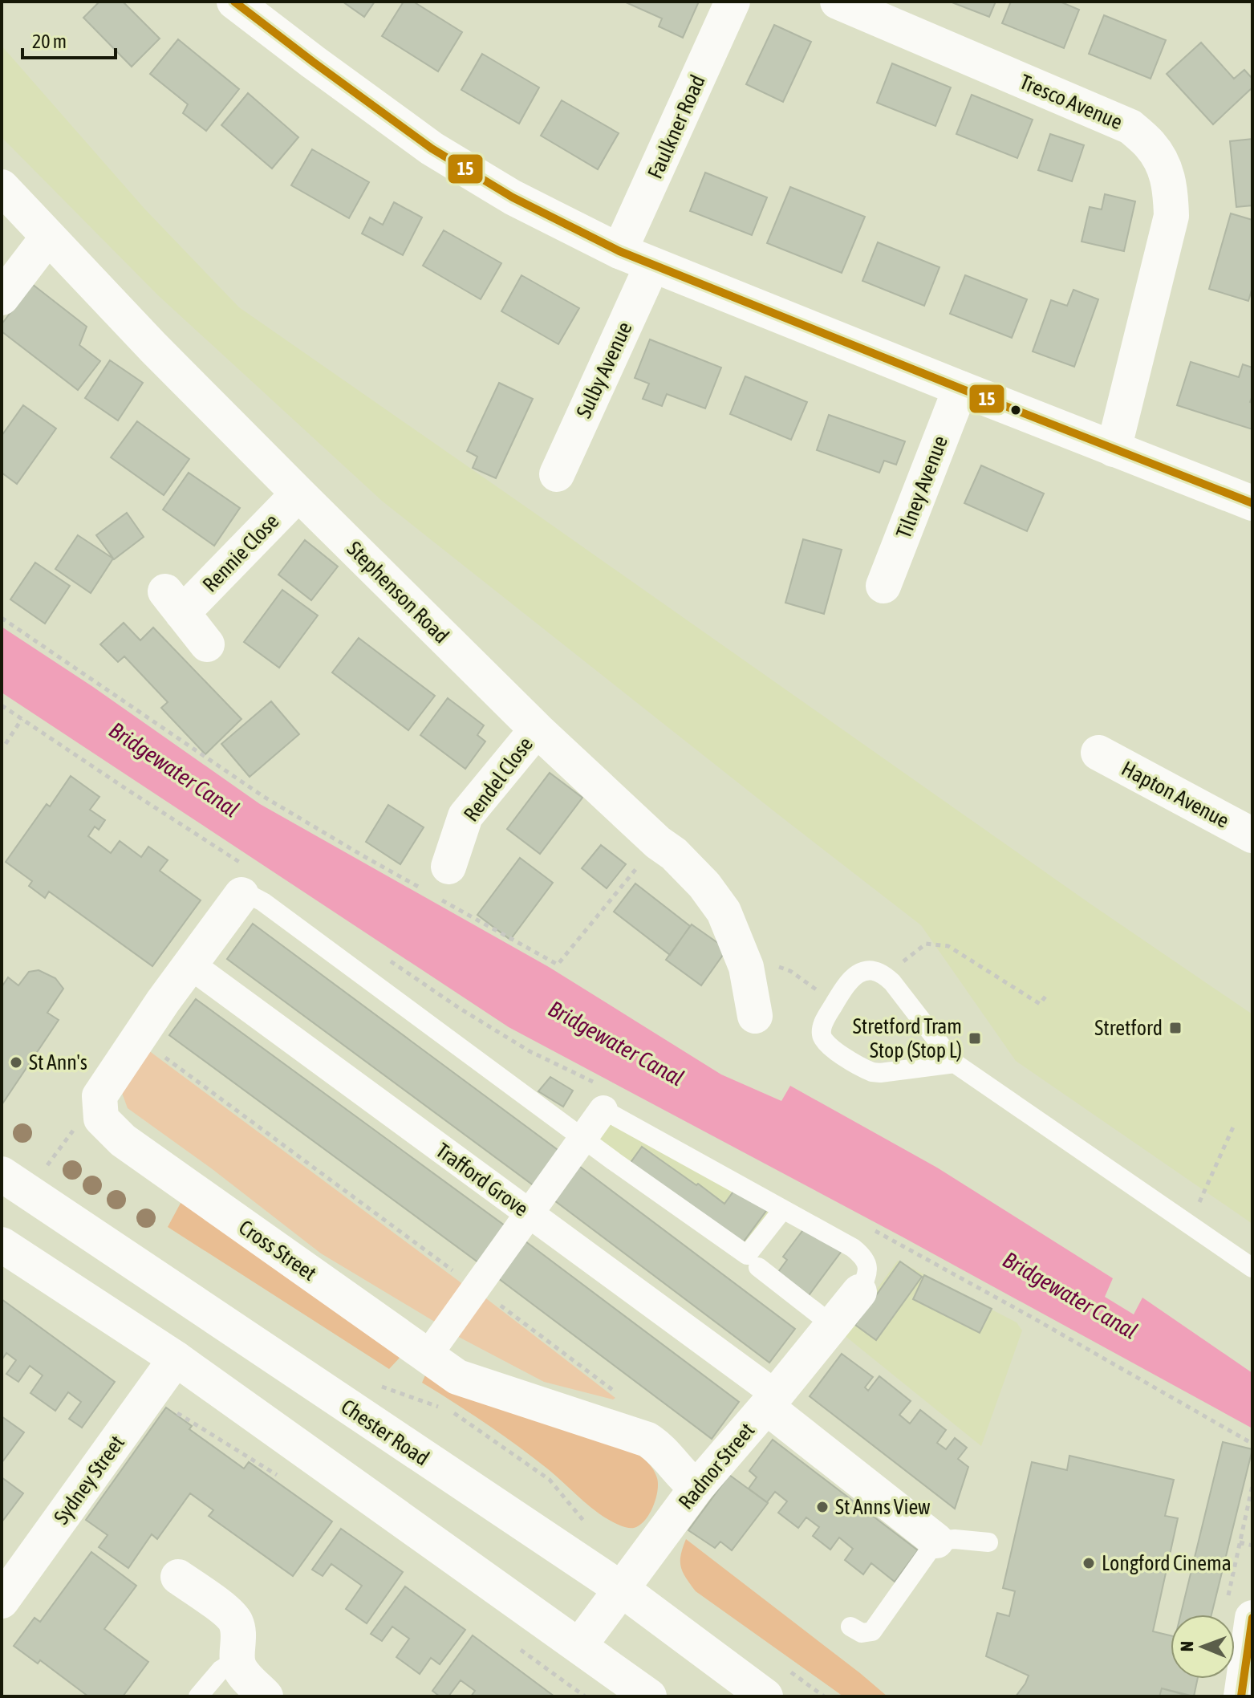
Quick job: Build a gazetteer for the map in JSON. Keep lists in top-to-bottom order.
{
  "streets": {
    "main road": [
      "Tresco Avenue",
      "Faulkner Road",
      "Sulby Avenue",
      "Tilney Avenue",
      "Rennie Close",
      "Stephenson Road",
      "Rendel Close",
      "Hapton Avenue",
      "Trafford Grove",
      "Cross Street",
      "Chester Road",
      "Radnor Street",
      "Sydney Street"
    ]
  },
  "crossings": [
    ["Rennie Close", "Stephenson Road"],
    ["Stephenson Road", "Rendel Close"],
    ["Trafford Grove", "Radnor Street"],
    ["Cross Street", "Radnor Street"],
    ["Chester Road", "Radnor Street"]
  ],
  "water": ["Bridgewater Canal"],
  "places": {
    "transit": ["Stretford", "Stretford Tram Stop (Stop L)"],
    "other": ["St Ann's", "St Anns View", "Longford Cinema"]
  },
  "lines": ["transit line 15"],
  "scale_bar": "20 m",
  "north": "left"
}
